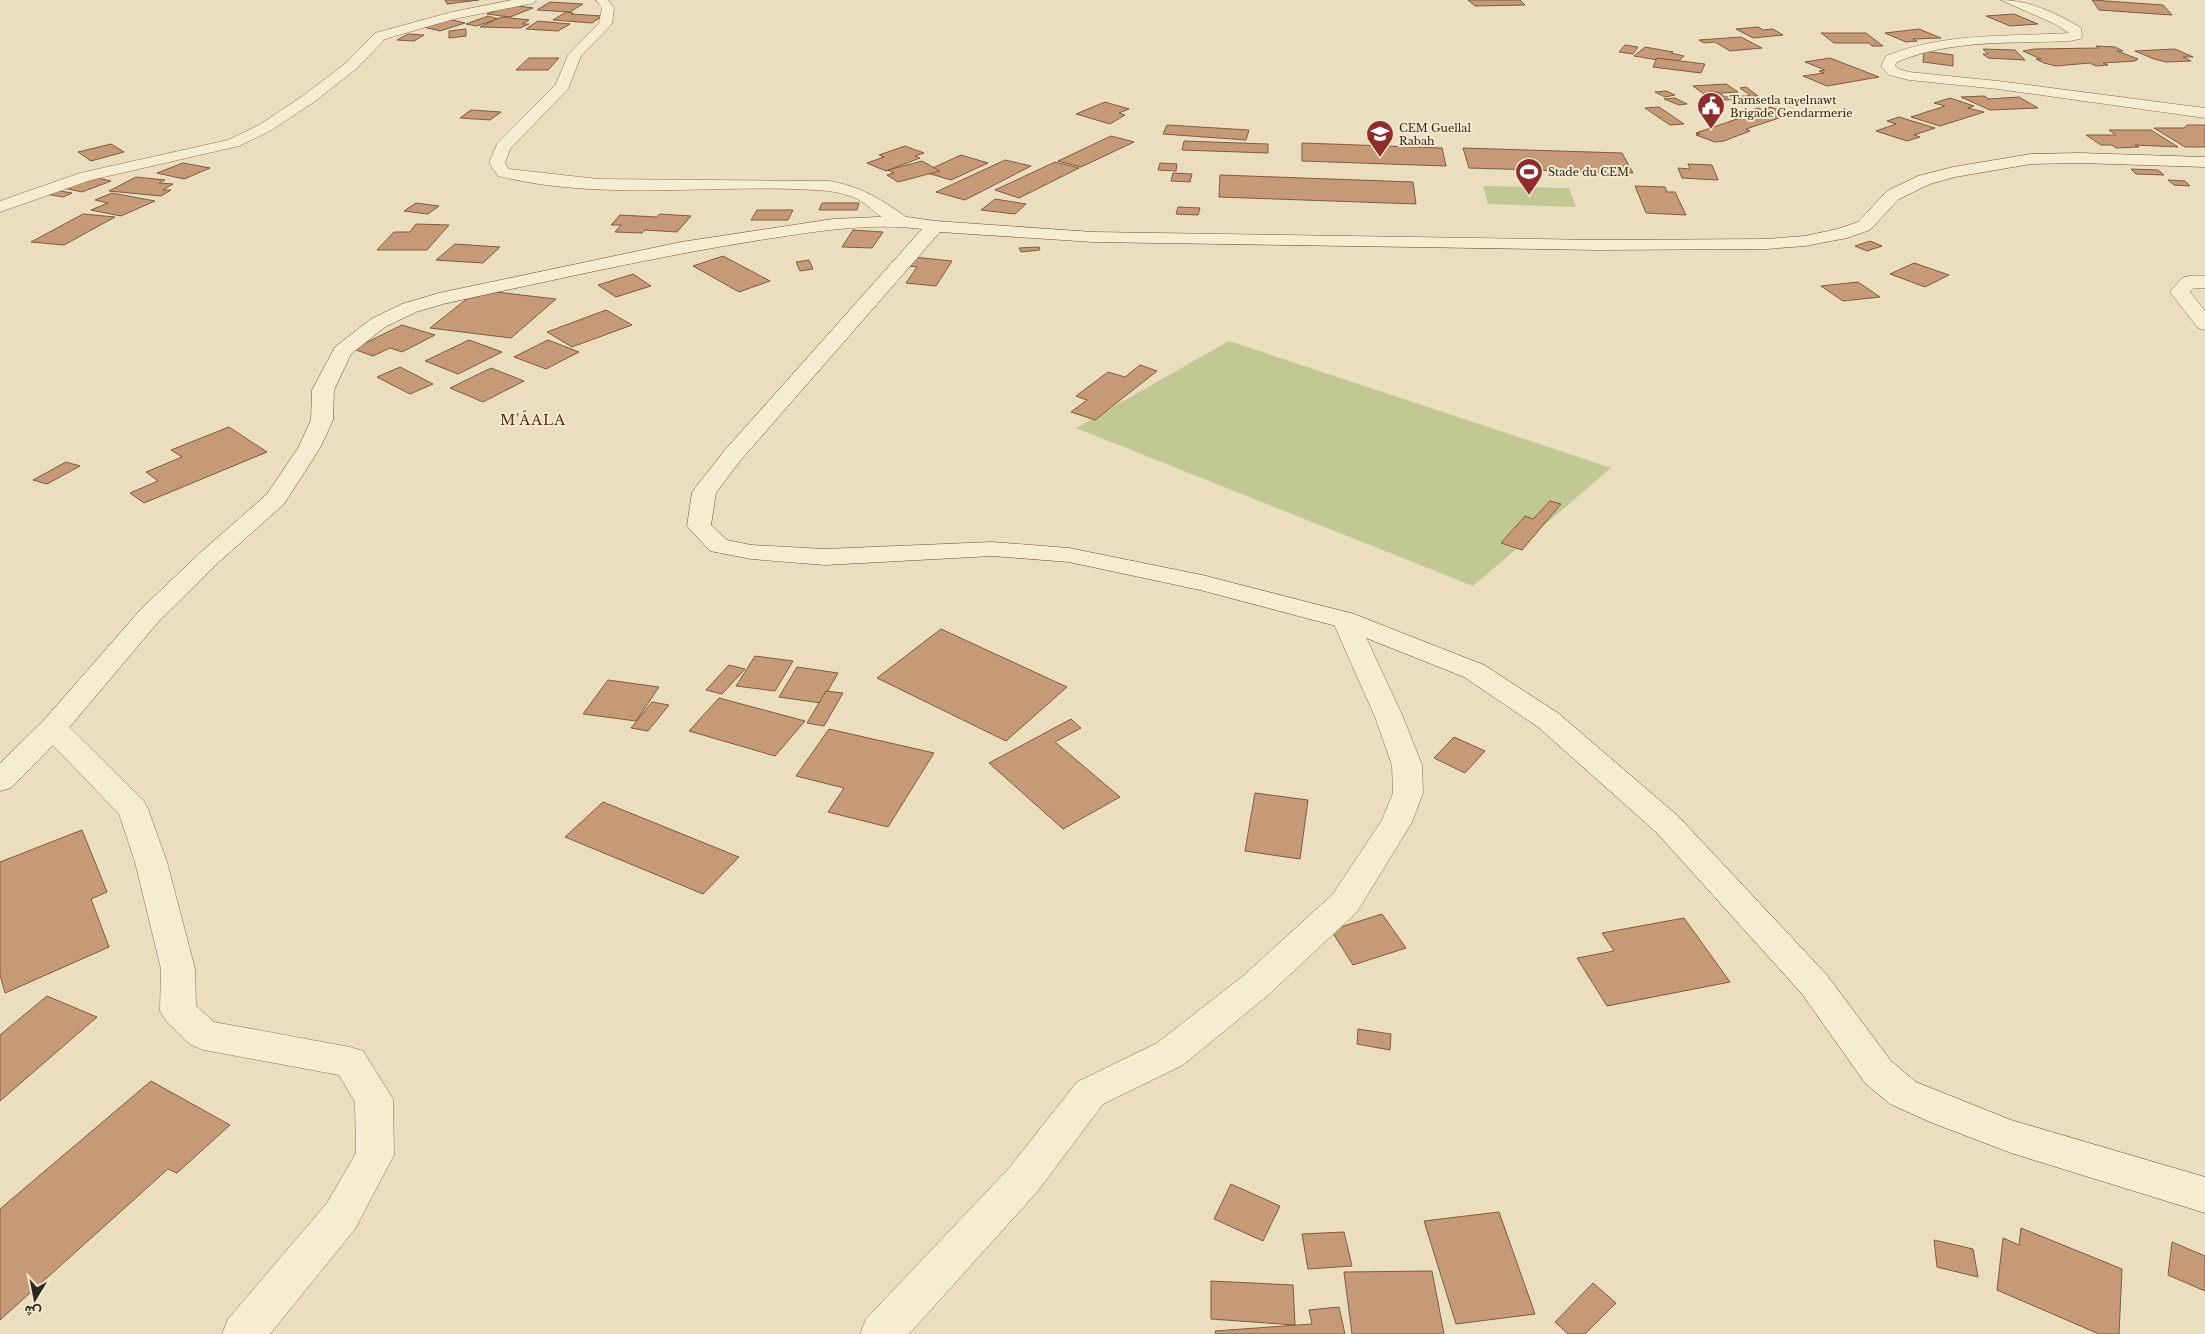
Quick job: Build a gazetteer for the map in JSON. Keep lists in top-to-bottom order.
{
  "districts": ["M'ÂALA"],
  "places": {
    "public building": ["Tamsetla taɣelnawt Brigade Gendarmerie"],
    "school or university": ["CEM Guellal Rabah"],
    "sports": ["Stade du CEM"]
  },
  "north": "bottom"
}
